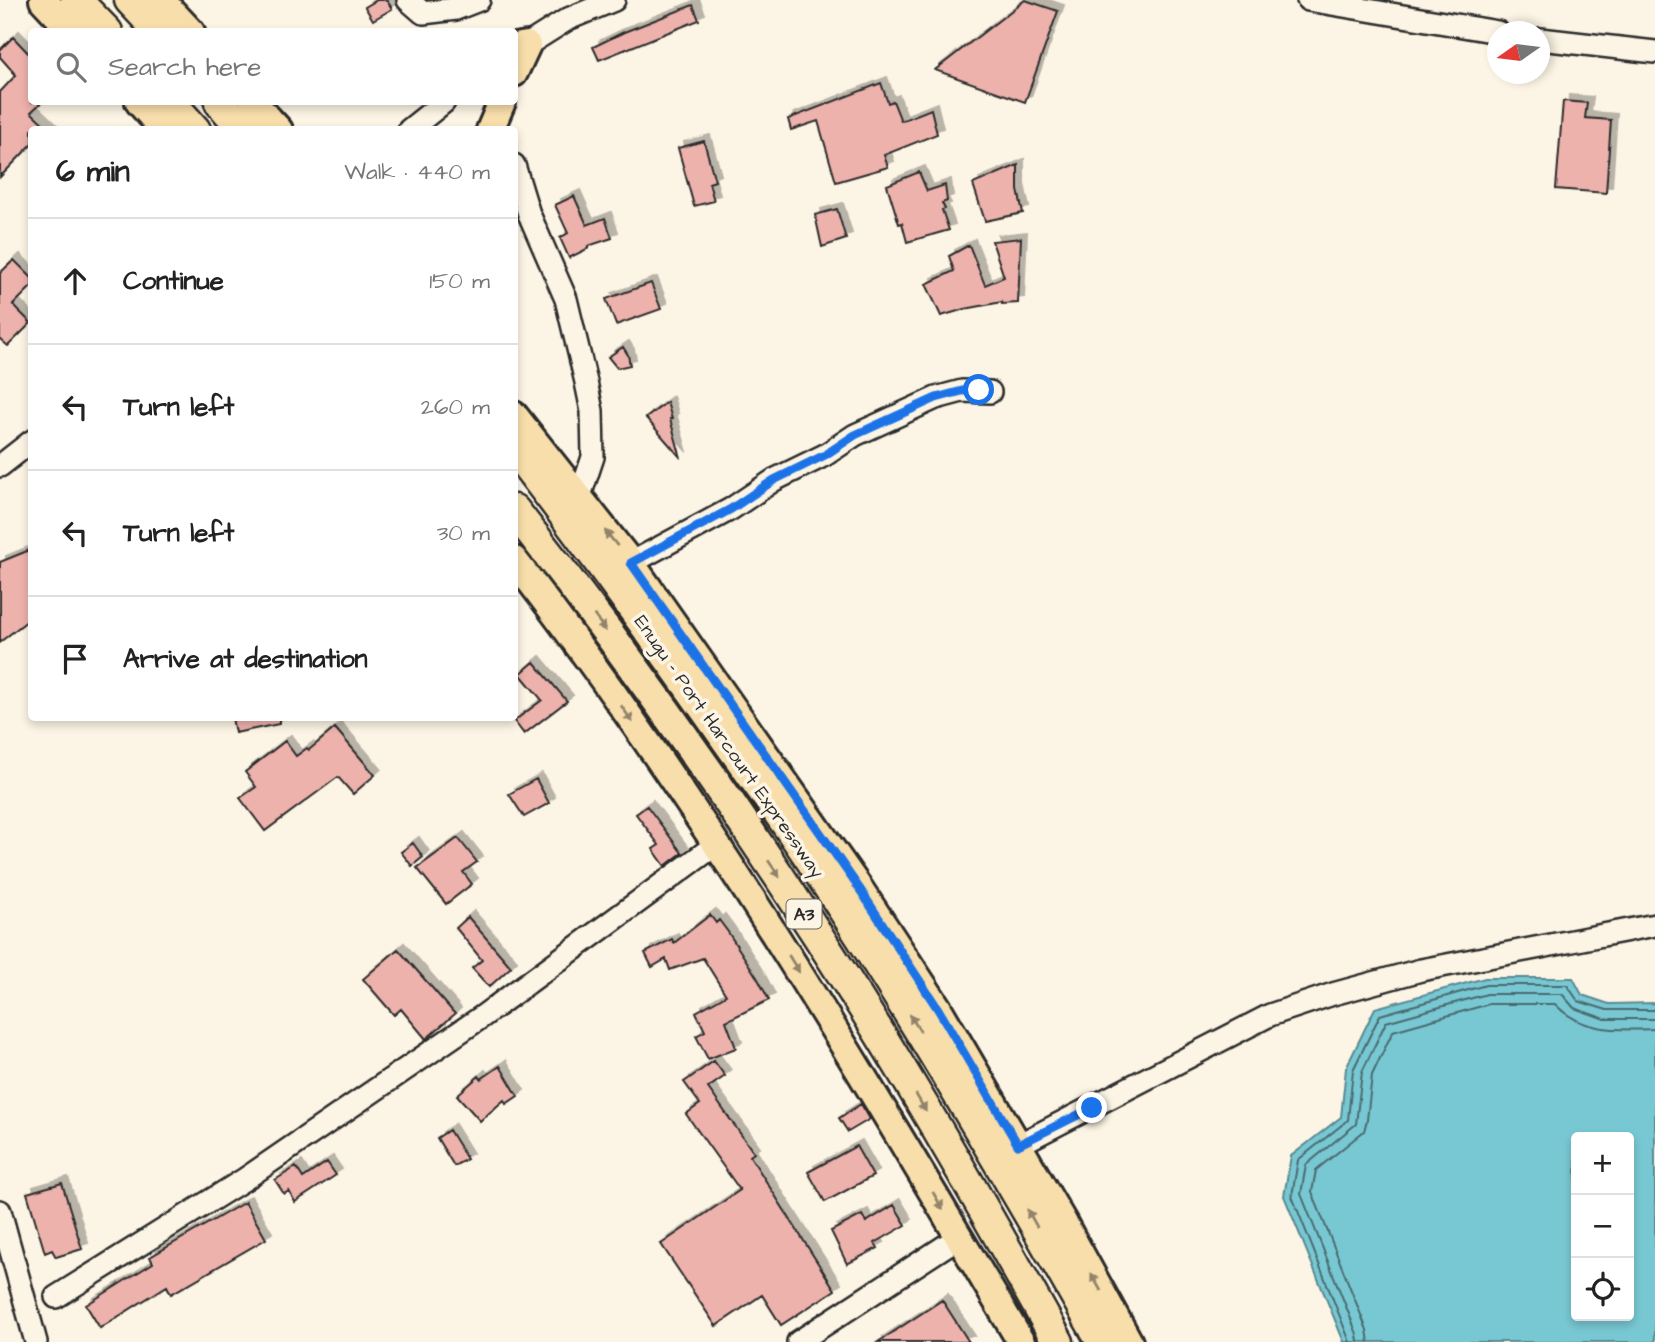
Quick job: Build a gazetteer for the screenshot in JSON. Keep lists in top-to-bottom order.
{
  "streets": {
    "highway": ["Enugu - Port Harcourt Expressway", "A3"]
  },
  "north": "left",
  "page": {
    "search": "Search here",
    "heading": ["6 min", "Walk · 440 m"],
    "list": [
      ["Continue", "150 m"],
      ["Turn left", "260 m"],
      ["Turn left", "30 m"],
      "Arrive at destination"
    ],
    "map_buttons": ["+", "−"]
  }
}
